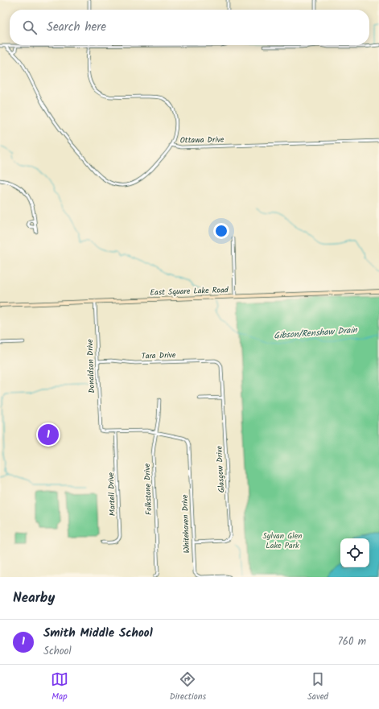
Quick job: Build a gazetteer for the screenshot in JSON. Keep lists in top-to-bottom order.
{
  "streets": {
    "main road": ["East Square Lake Road"],
    "street": [
      "Ottawa Drive",
      "Tara Drive",
      "Donaldson Drive",
      "Glasgow Drive",
      "Folkstone Drive",
      "Martell Drive",
      "Whitehaven Drive"
    ]
  },
  "crossings": [
    ["East Square Lake Road", "Donaldson Drive"],
    ["Tara Drive", "Donaldson Drive"],
    ["Tara Drive", "Glasgow Drive"],
    ["Donaldson Drive", "Martell Drive"],
    ["Glasgow Drive", "Whitehaven Drive"],
    ["Folkstone Drive", "Whitehaven Drive"]
  ],
  "water": ["Gibson/Renshaw Drain"],
  "parks": ["Sylvan Glen Lake Park"],
  "page": {
    "search": "Search here",
    "pins": "1",
    "heading": "Nearby",
    "list": [
      {
        "mark": "1",
        "name": "Smith Middle School",
        "note": "School",
        "value": "760 m"
      }
    ],
    "nav": ["Map", "Directions", "Saved"]
  }
}
